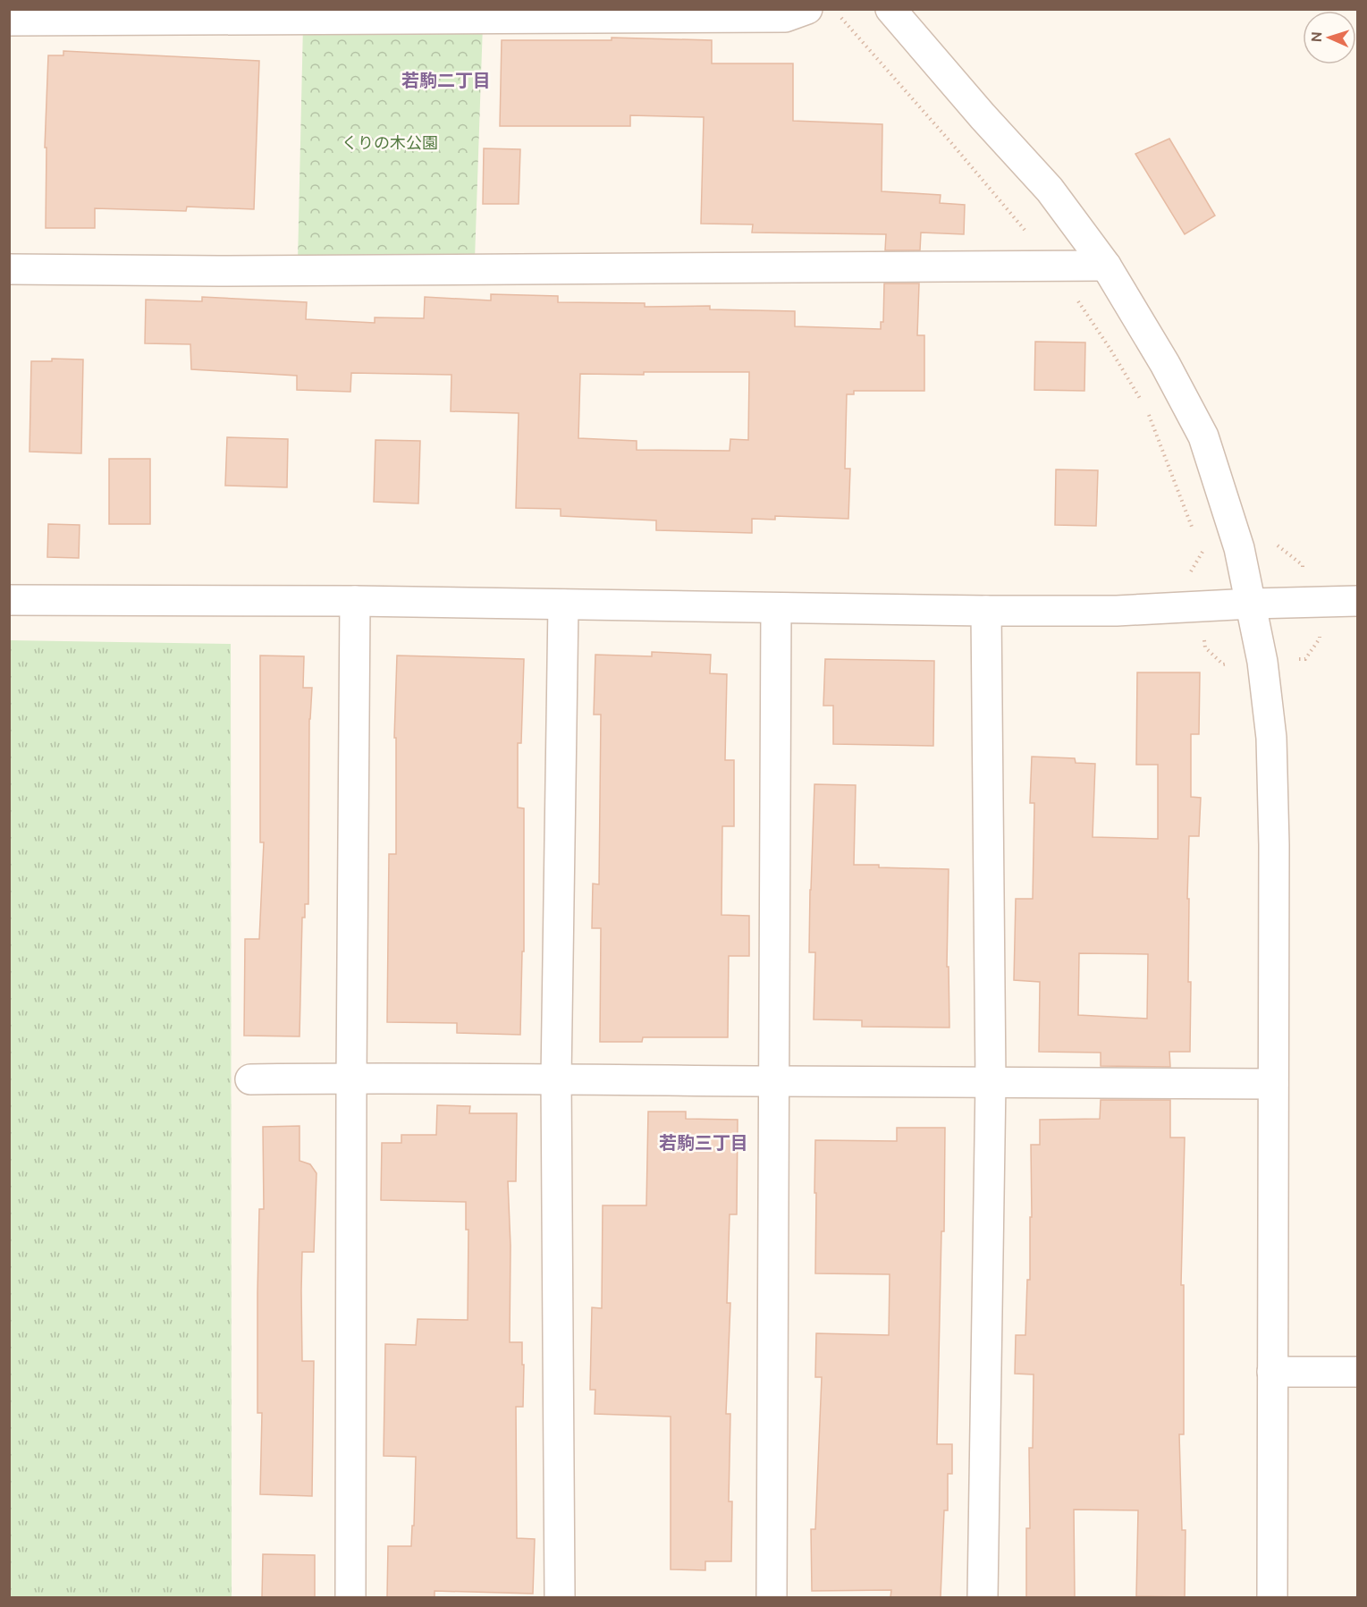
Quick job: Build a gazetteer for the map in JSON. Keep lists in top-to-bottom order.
{
  "districts": ["若駒二丁目", "若駒三丁目"],
  "parks": ["くりの木公園"],
  "north": "left"
}
